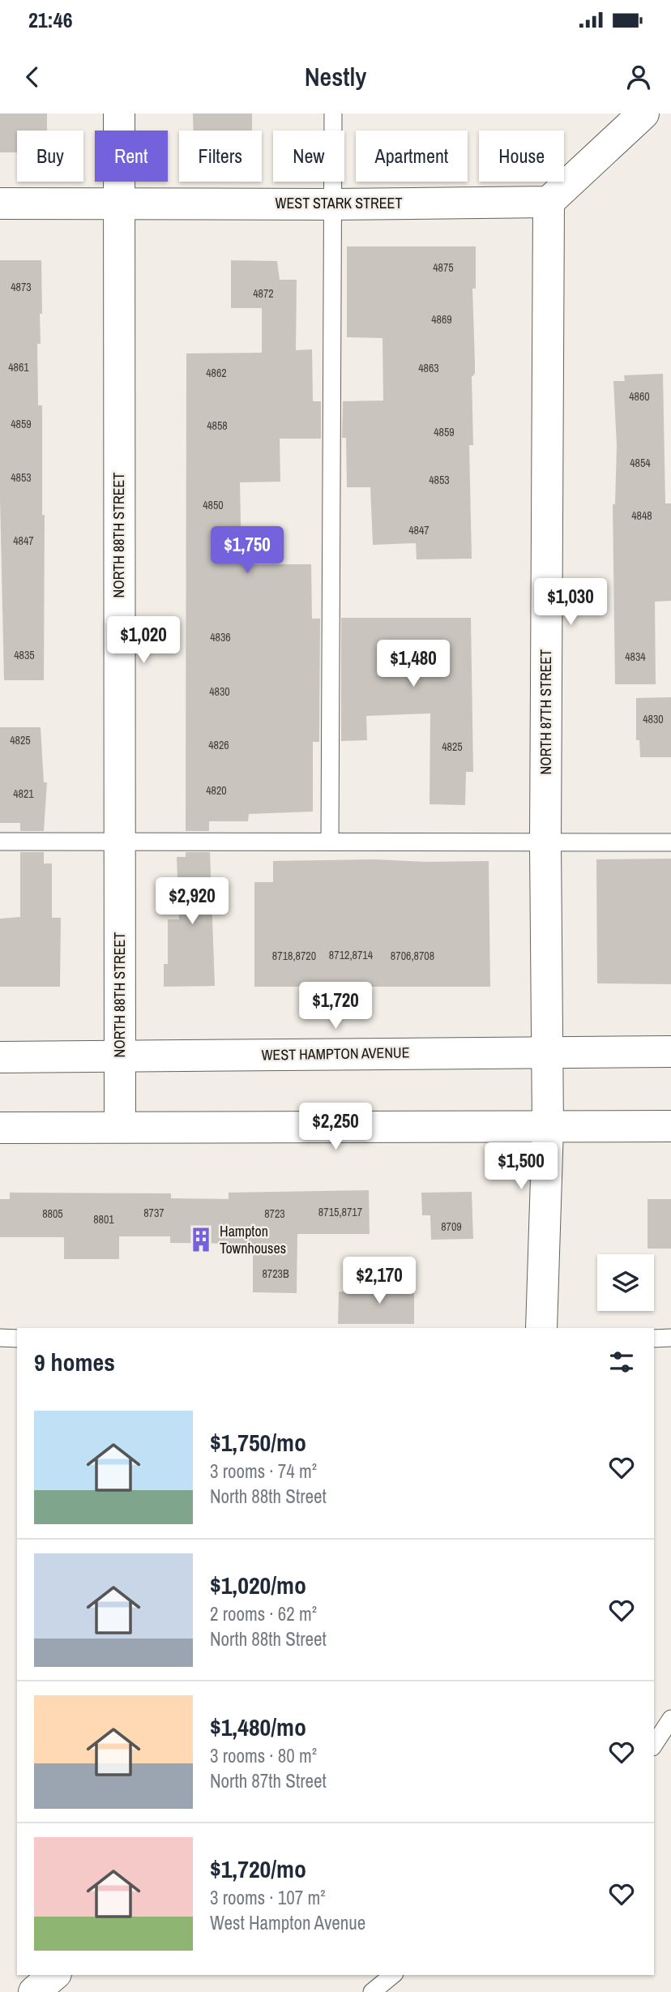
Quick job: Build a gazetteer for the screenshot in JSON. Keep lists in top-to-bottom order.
{
  "streets": {
    "street": [
      "WEST STARK STREET",
      "NORTH 88TH STREET",
      "NORTH 87TH STREET",
      "WEST HAMPTON AVENUE"
    ]
  },
  "crossings": [
    ["WEST STARK STREET", "NORTH 88TH STREET"],
    ["WEST STARK STREET", "NORTH 87TH STREET"],
    ["NORTH 88TH STREET", "WEST HAMPTON AVENUE"],
    ["NORTH 87TH STREET", "WEST HAMPTON AVENUE"]
  ],
  "places": {
    "building": ["Hampton Townhouses"]
  },
  "house_numbers": [
    "4875",
    "4873",
    "4872",
    "4869",
    "4861",
    "4863",
    "4862",
    "4860",
    "4859",
    "4858",
    "4859",
    "4854",
    "4853",
    "4853",
    "4850",
    "4848",
    "4847",
    "4847",
    "4836",
    "4835",
    "4834",
    "4830",
    "4830",
    "4825",
    "4826",
    "4825",
    "4820",
    "4821",
    "8712,8714",
    "8718,8720",
    "8706,8708",
    "8715,8717",
    "8737",
    "8805",
    "8723",
    "8801",
    "8709",
    "8723B"
  ],
  "page": {
    "status": "21:46",
    "header": "Nestly",
    "chip": [
      "Buy",
      "Rent",
      "Filters",
      "New",
      "Apartment",
      "House"
    ],
    "price": [
      "$1,750",
      "$1,030",
      "$1,020",
      "$1,480",
      "$2,920",
      "$1,720",
      "$2,250",
      "$1,500",
      "$2,170"
    ],
    "heading": "9 homes",
    "list": [
      {
        "name": "$1,750/mo",
        "note": "3 rooms · 74 m² · North 88th Street"
      },
      {
        "name": "$1,020/mo",
        "note": "2 rooms · 62 m² · North 88th Street"
      },
      {
        "name": "$1,480/mo",
        "note": "3 rooms · 80 m² · North 87th Street"
      },
      {
        "name": "$1,720/mo",
        "note": "3 rooms · 107 m² · West Hampton Avenue"
      }
    ]
  }
}
